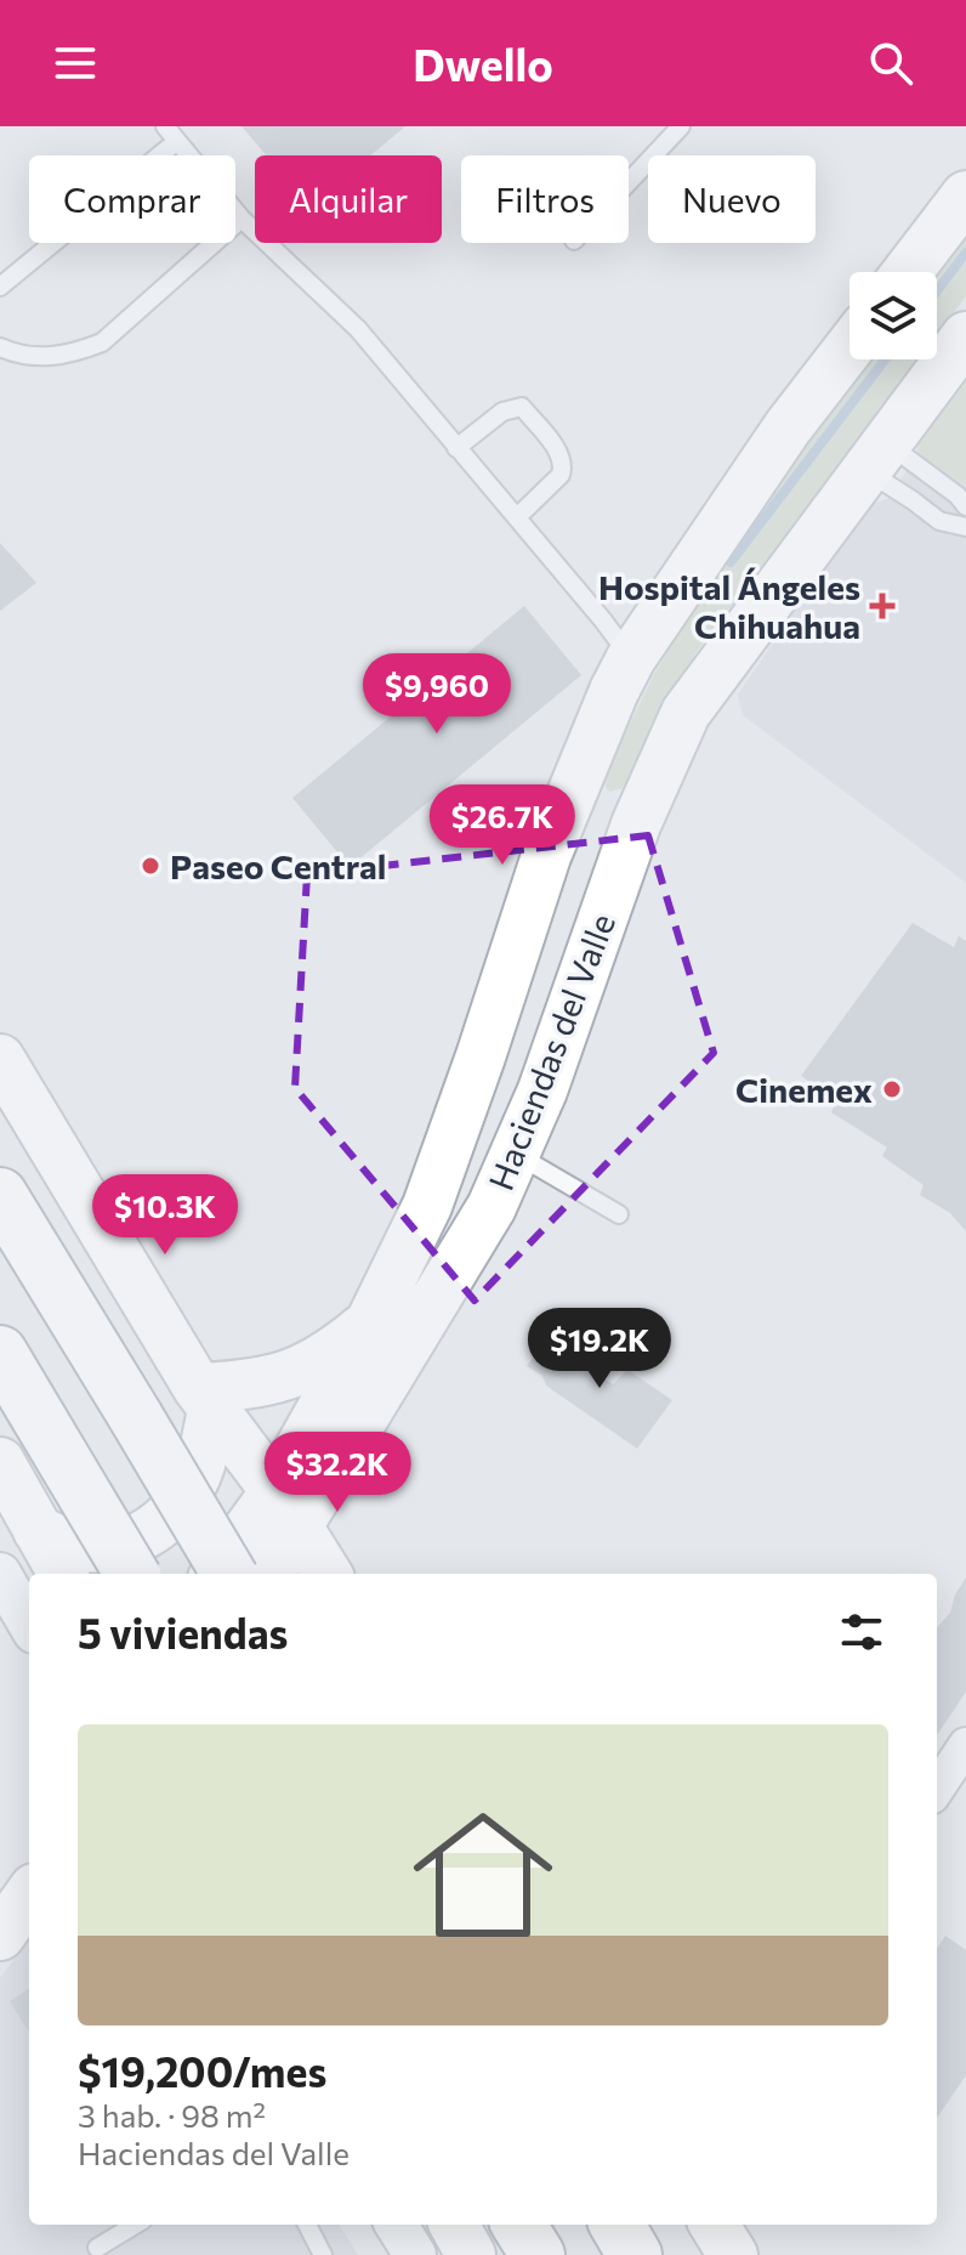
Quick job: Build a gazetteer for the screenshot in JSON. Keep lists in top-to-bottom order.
{
  "streets": {
    "main road": ["Haciendas del Valle"]
  },
  "places": {
    "health": ["Hospital Ángeles Chihuahua"],
    "other": ["Paseo Central", "Cinemex"]
  },
  "page": {
    "header": "Dwello",
    "chip": [
      "Comprar",
      "Alquilar",
      "Filtros",
      "Nuevo"
    ],
    "price": [
      "$9,960",
      "$26.7K",
      "$10.3K",
      "$19.2K",
      "$32.2K"
    ],
    "heading": "5 viviendas",
    "list": [
      {
        "name": "$19,200/mes",
        "note": "3 hab. · 98 m² · Haciendas del Valle"
      }
    ]
  }
}
